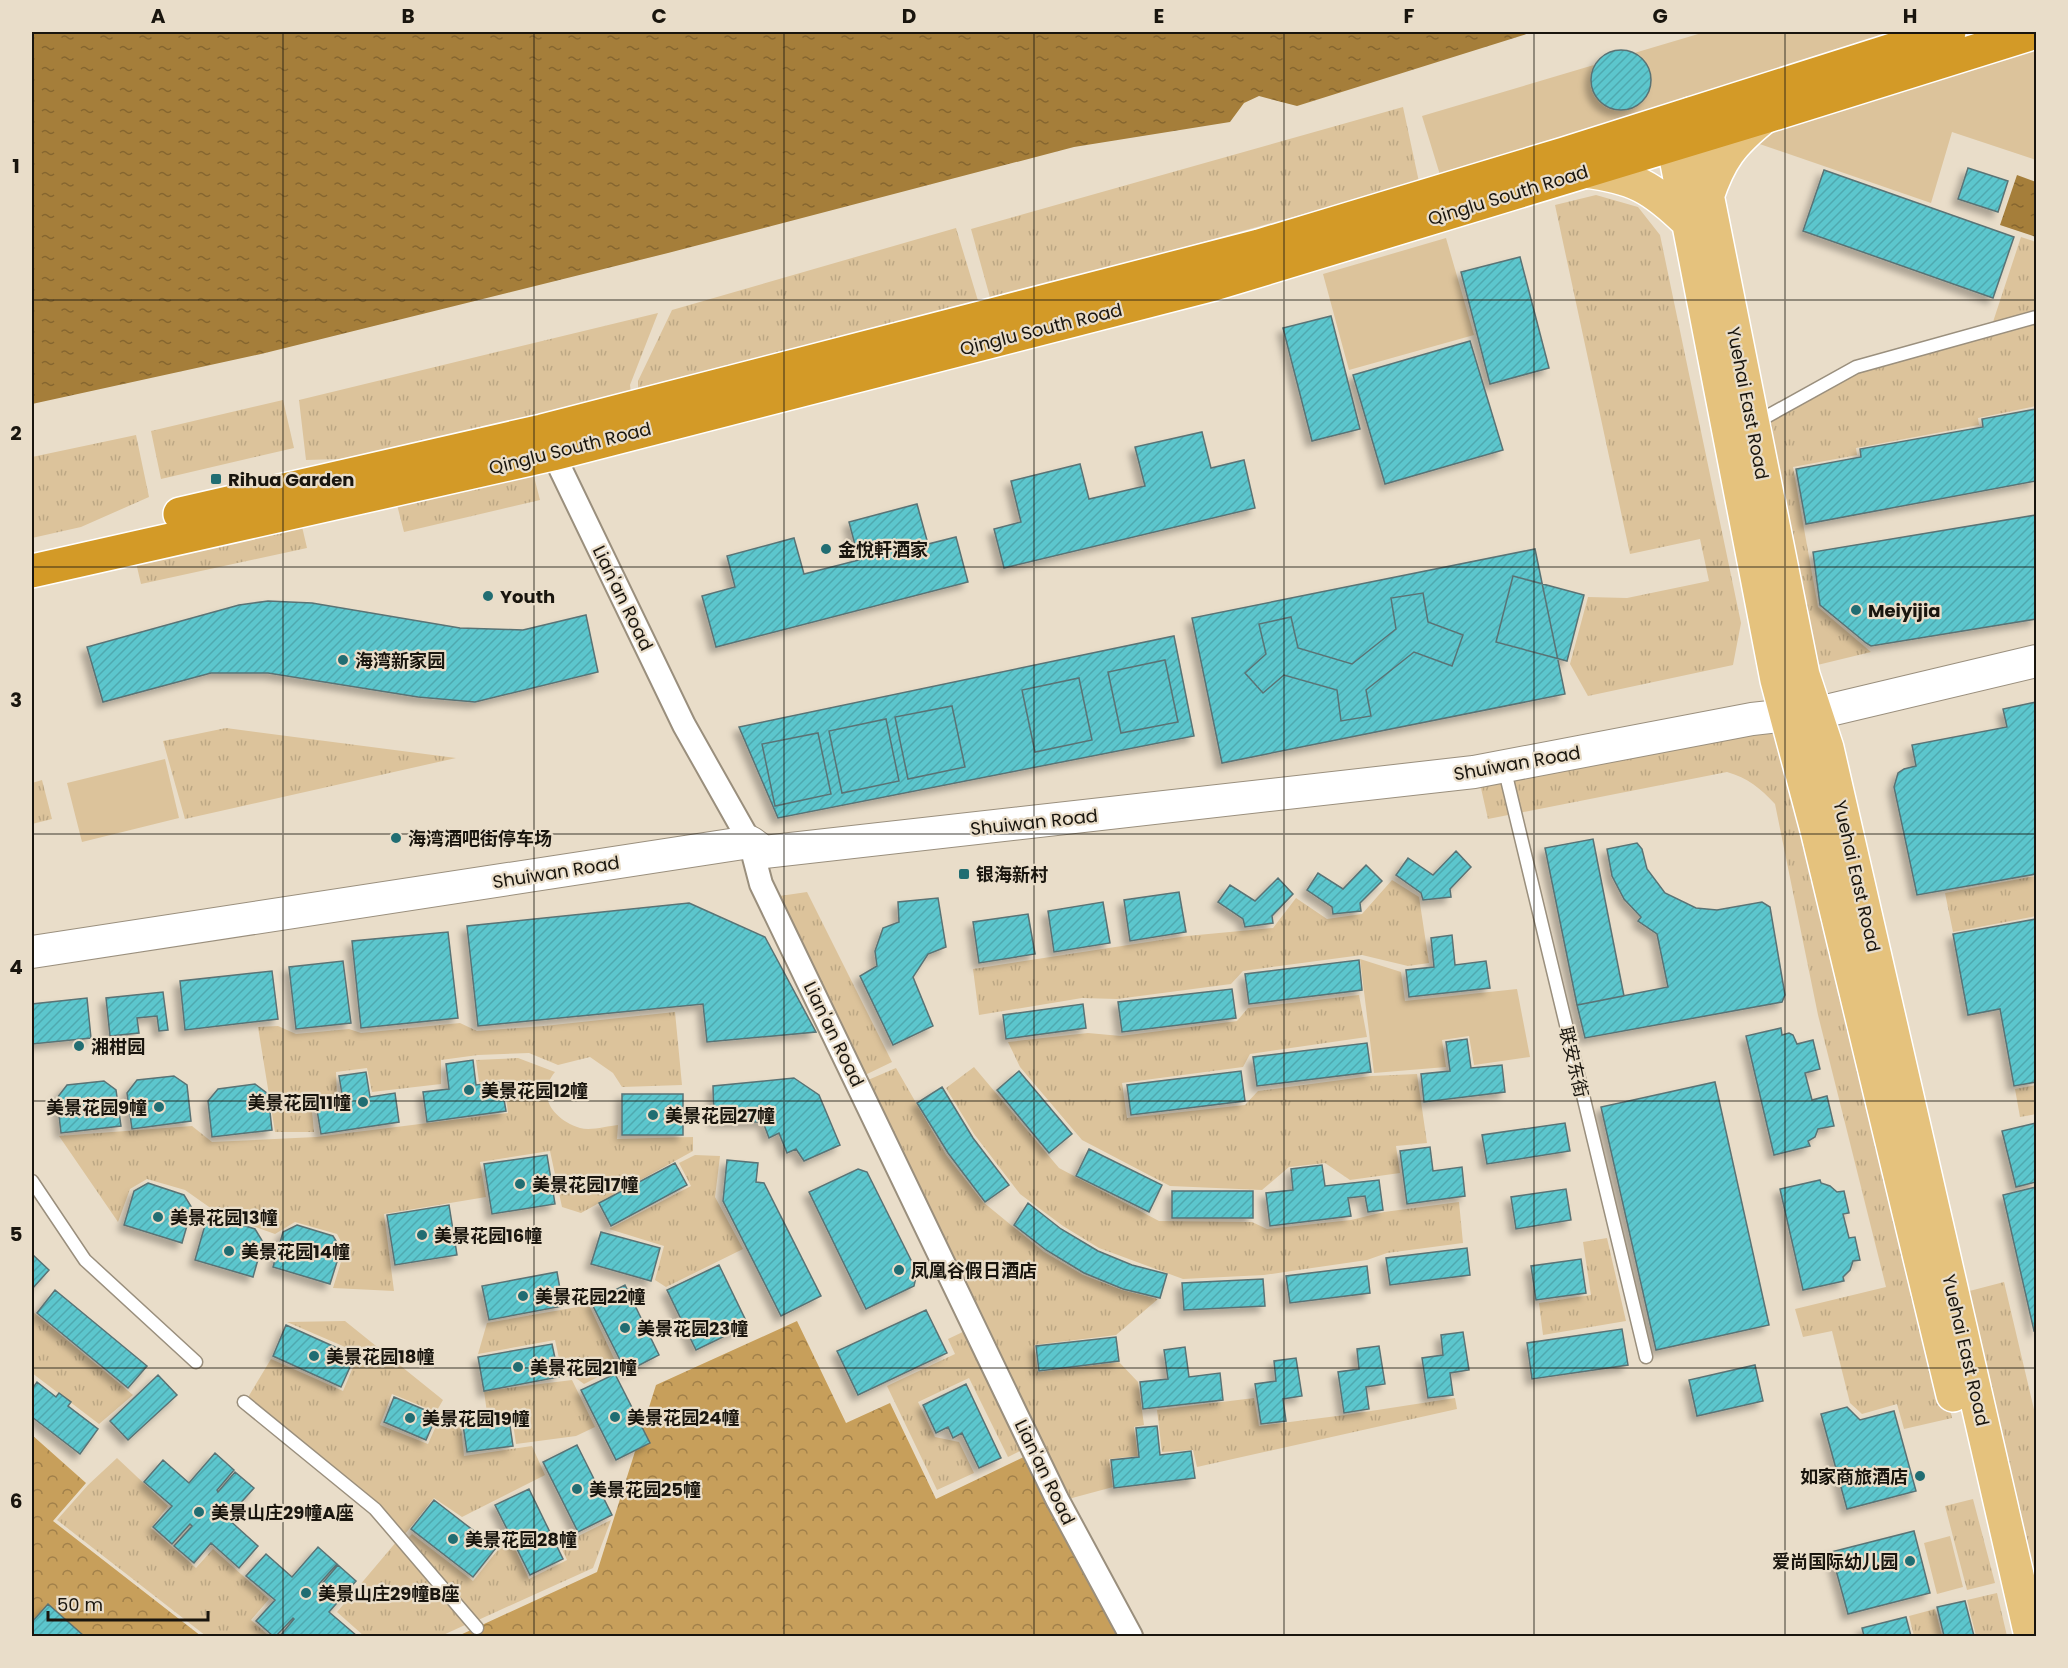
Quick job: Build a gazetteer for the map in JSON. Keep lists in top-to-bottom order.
{
  "streets": {
    "highway": ["Qinglu South Road"],
    "main road": ["Yuehai East Road"],
    "street": ["Lian'an Road", "Shuiwan Road"],
    "lane": ["联安东街"]
  },
  "crossings": [
    ["Qinglu South Road", "Yuehai East Road"],
    ["Qinglu South Road", "Lian'an Road"],
    ["Yuehai East Road", "Shuiwan Road"],
    ["Lian'an Road", "Shuiwan Road"],
    ["Shuiwan Road", "联安东街"]
  ],
  "places": {
    "transit": ["Rihua Garden", "银海新村"],
    "other": [
      "金悅軒酒家",
      "Youth",
      "Meiyijia",
      "海湾新家园",
      "海湾酒吧街停车场",
      "湘柑园",
      "美景花园12幢",
      "美景花园11幢",
      "美景花园9幢",
      "美景花园27幢",
      "美景花园17幢",
      "美景花园13幢",
      "美景花园16幢",
      "美景花园14幢",
      "凤凰谷假日酒店",
      "美景花园22幢",
      "美景花园23幢",
      "美景花园18幢",
      "美景花园21幢",
      "美景花园24幢",
      "美景花园19幢",
      "如家商旅酒店",
      "美景花园25幢",
      "美景山庄29幢A座",
      "美景花园28幢",
      "爱尚国际幼儿园",
      "美景山庄29幢B座"
    ]
  },
  "scale_bar": "50 m",
  "grid": {
    "columns": [
      "A",
      "B",
      "C",
      "D",
      "E",
      "F",
      "G",
      "H"
    ],
    "rows": [
      "1",
      "2",
      "3",
      "4",
      "5",
      "6"
    ]
  }
}
